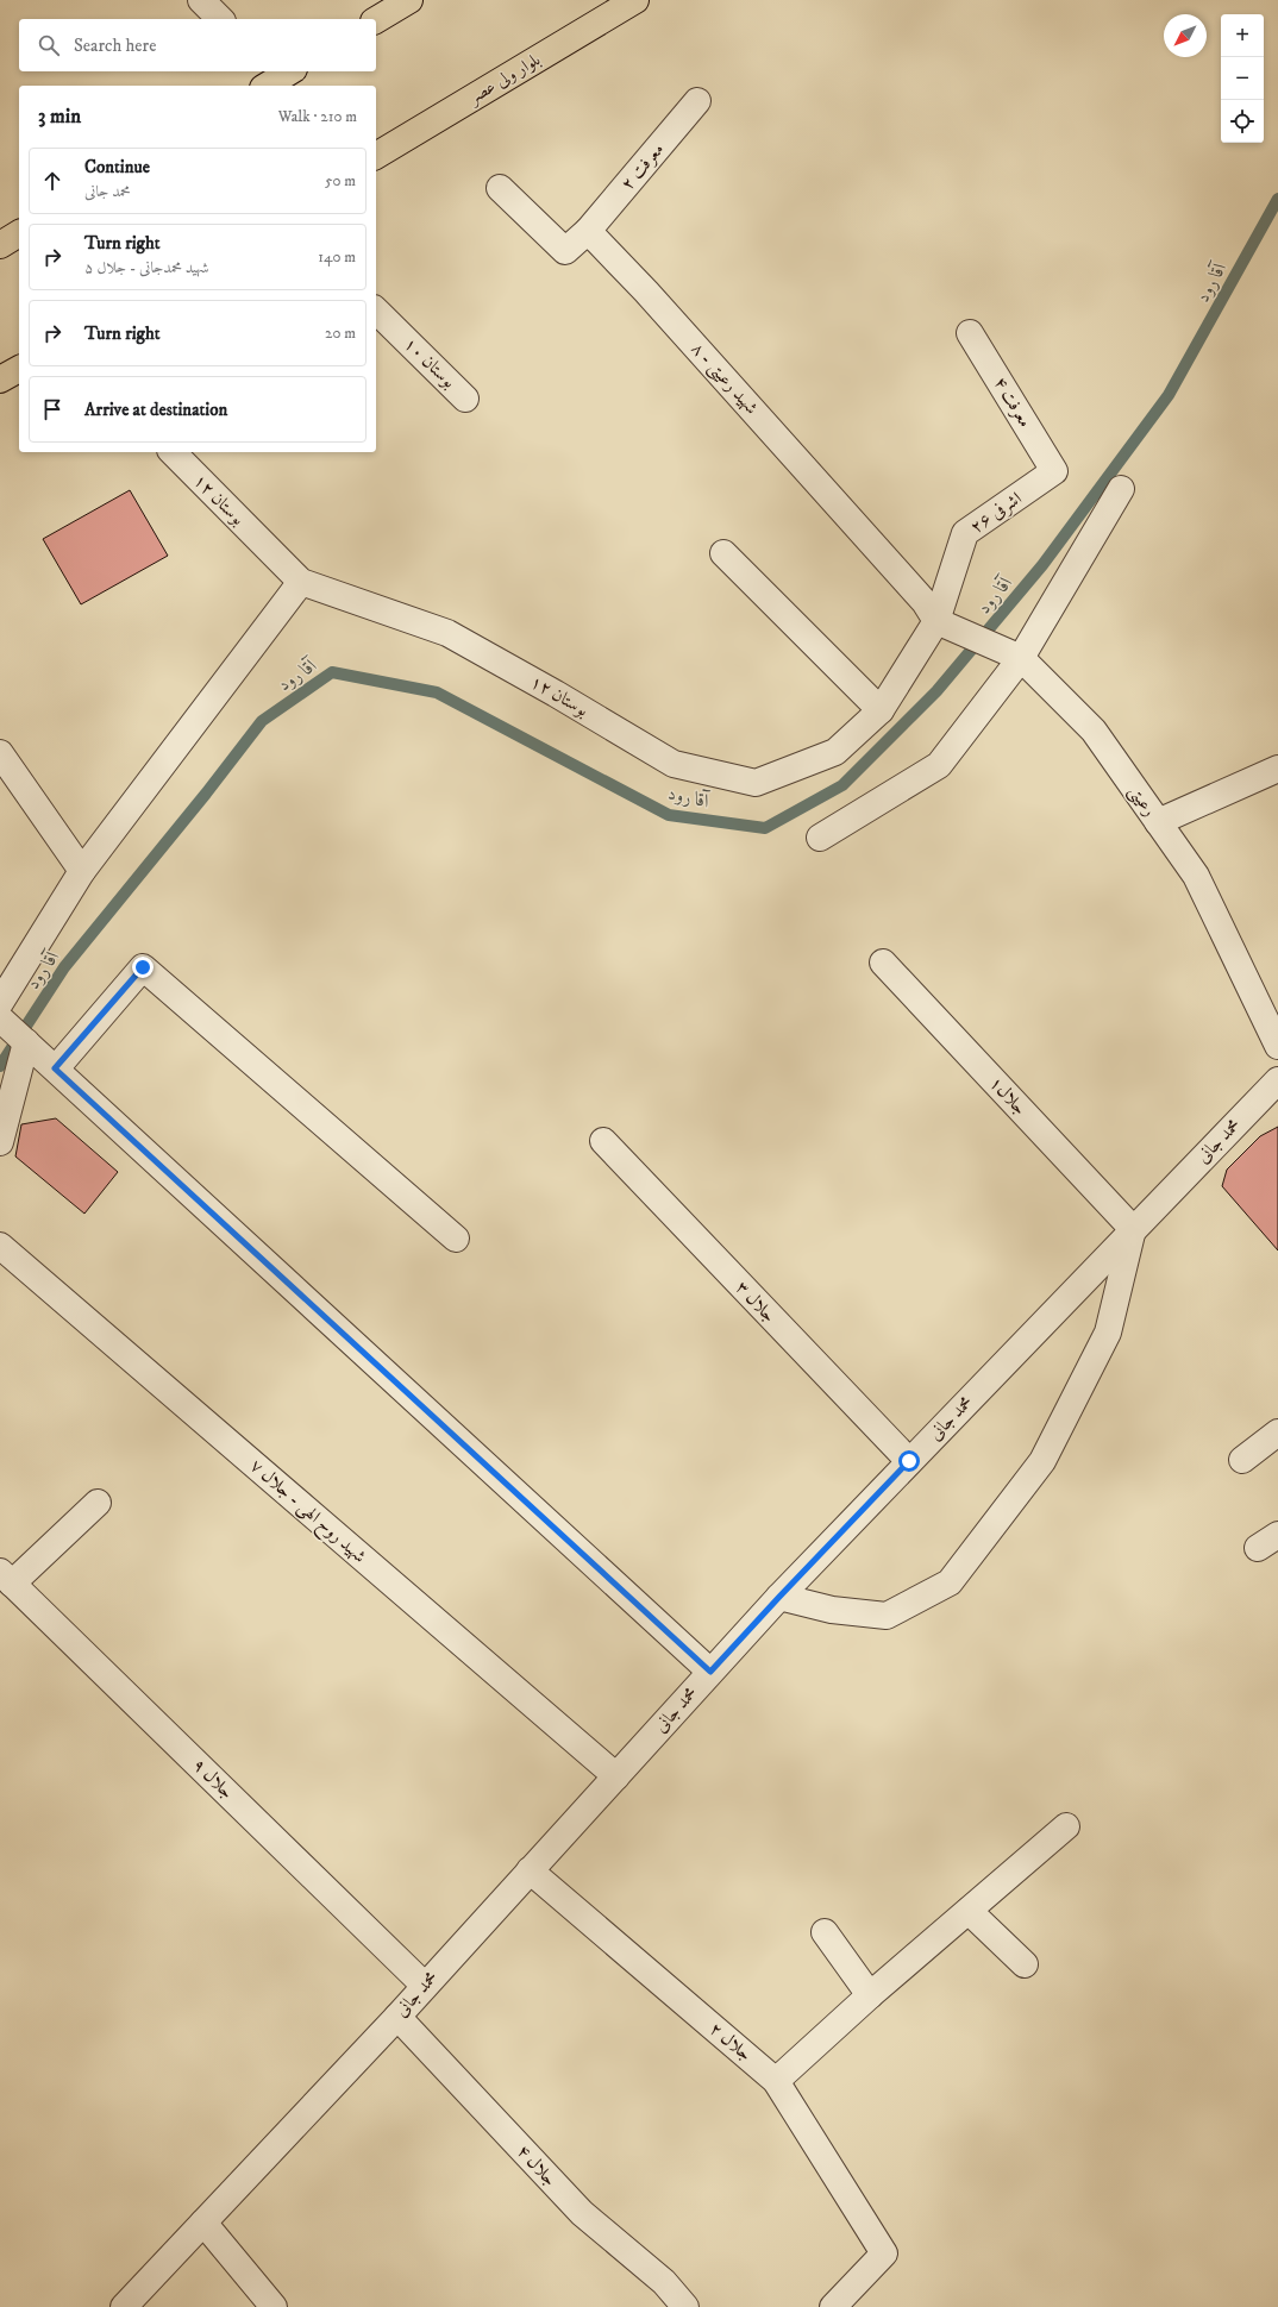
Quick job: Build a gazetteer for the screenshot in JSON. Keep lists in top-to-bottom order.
{
  "streets": {
    "main road": ["بلوار ولی عصر"],
    "street": [
      "معرفت ۲",
      "بوستان ۱۰",
      "شهید رعیتی - ۸",
      "معرفت ۴",
      "بوستان ۱۲",
      "اشرفی ۲۶",
      "رعیتی",
      "جلال۱",
      "محمد جانی",
      "جلال ۳",
      "شهید روح الهی - جلال ۷",
      "جلال ۹",
      "جلال ۲",
      "جلال ۴"
    ]
  },
  "crossings": [
    ["معرفت ۲", "شهید رعیتی - ۸"],
    ["شهید رعیتی - ۸", "بوستان ۱۲"],
    ["شهید رعیتی - ۸", "اشرفی ۲۶"],
    ["شهید رعیتی - ۸", "رعیتی"],
    ["معرفت ۴", "اشرفی ۲۶"],
    ["بوستان ۱۲", "اشرفی ۲۶"],
    ["بوستان ۱۲", "رعیتی"],
    ["اشرفی ۲۶", "رعیتی"],
    ["جلال۱", "محمد جانی"],
    ["محمد جانی", "جلال ۳"],
    ["محمد جانی", "شهید روح الهی - جلال ۷"],
    ["محمد جانی", "جلال ۹"],
    ["محمد جانی", "جلال ۲"],
    ["محمد جانی", "جلال ۴"]
  ],
  "water": ["آقا رود"],
  "north": "bottom left",
  "page": {
    "map_buttons": ["+", "−"],
    "search": "Search here",
    "heading": ["3 min", "Walk · 210 m"],
    "list": [
      ["Continue", "محمد جانی", "50 m"],
      ["Turn right", "شهید محمدجانی - جلال ۵", "140 m"],
      ["Turn right", "20 m"],
      "Arrive at destination"
    ]
  }
}
